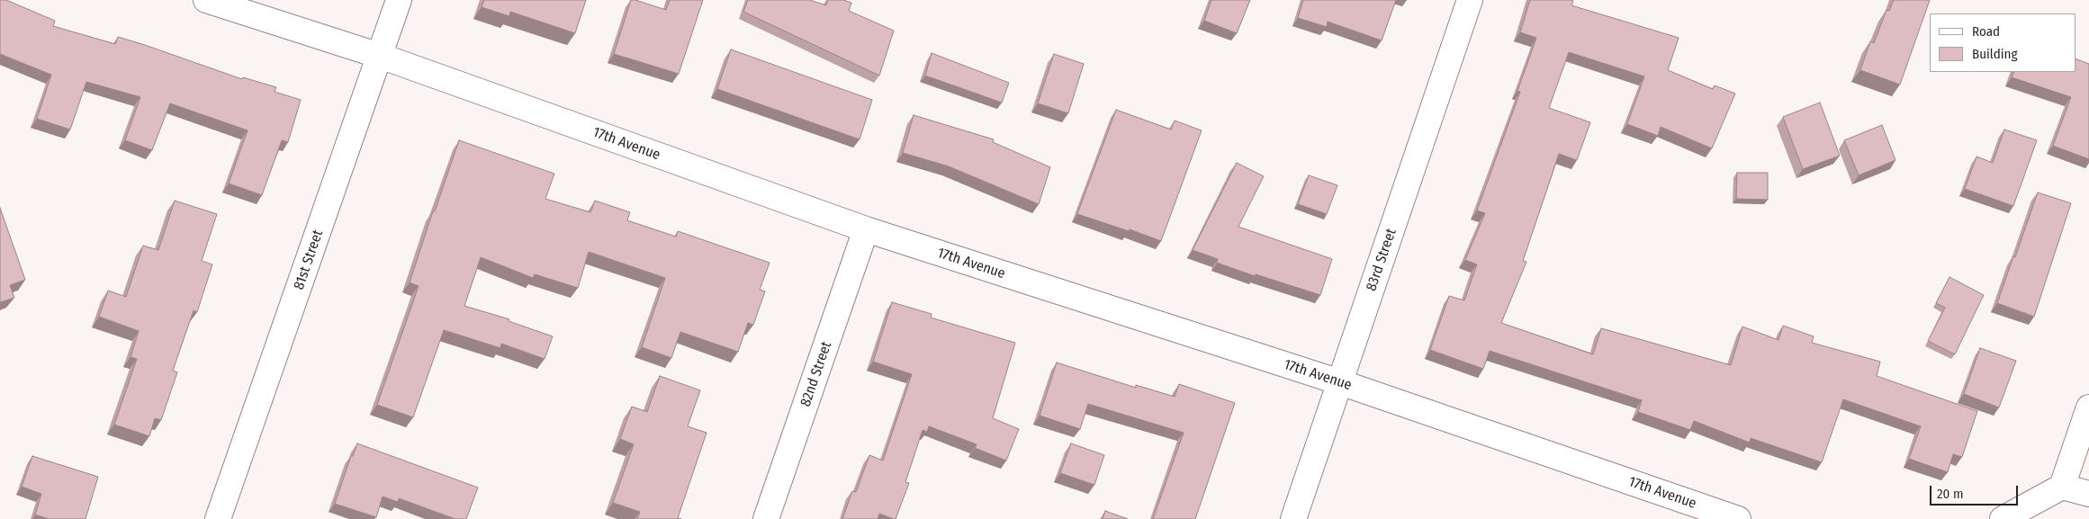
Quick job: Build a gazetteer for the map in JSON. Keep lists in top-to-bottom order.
{
  "streets": {
    "street": [
      "17th Avenue",
      "81st Street",
      "83rd Street",
      "82nd Street"
    ]
  },
  "crossings": [
    ["17th Avenue", "81st Street"],
    ["17th Avenue", "83rd Street"],
    ["17th Avenue", "82nd Street"]
  ],
  "legend": ["Road", "Building"],
  "scale_bar": "20 m"
}
